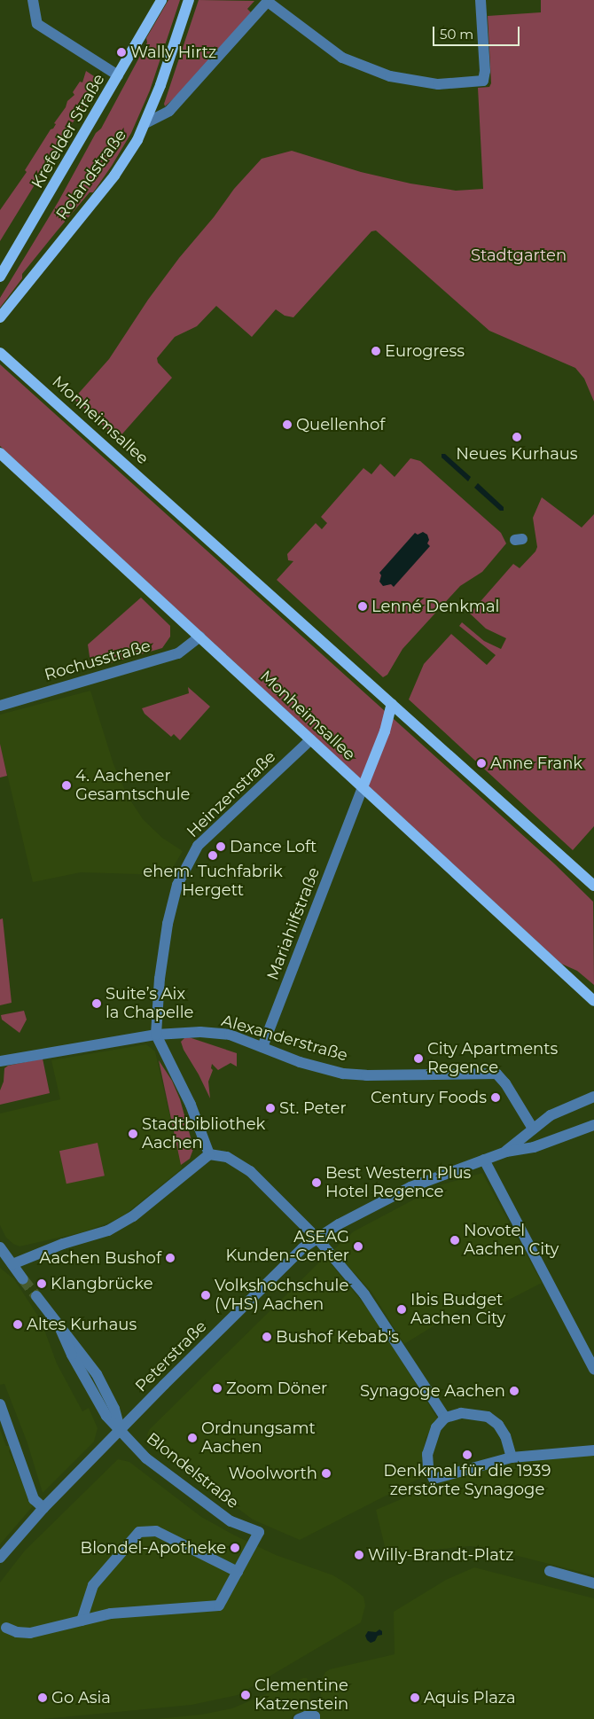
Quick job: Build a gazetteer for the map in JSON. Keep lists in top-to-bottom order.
{
  "streets": {
    "main road": ["Krefelder Straße", "Rolandstraße", "Monheimsallee"],
    "street": [
      "Rochusstraße",
      "Heinzenstraße",
      "Mariahilfstraße",
      "Alexanderstraße",
      "Peterstraße",
      "Blondelstraße"
    ]
  },
  "crossings": [
    ["Monheimsallee", "Rochusstraße"],
    ["Monheimsallee", "Heinzenstraße"],
    ["Monheimsallee", "Mariahilfstraße"],
    ["Heinzenstraße", "Alexanderstraße"],
    ["Mariahilfstraße", "Alexanderstraße"],
    ["Alexanderstraße", "Peterstraße"],
    ["Peterstraße", "Blondelstraße"]
  ],
  "parks": ["Stadtgarten"],
  "places": [
    "Wally Hirtz",
    "Eurogress",
    "Quellenhof",
    "Neues Kurhaus",
    "Lenné Denkmal",
    "Anne Frank",
    "4. Aachener Gesamtschule",
    "Dance Loft",
    "ehem. Tuchfabrik Hergett",
    "Suite’s Aix la Chapelle",
    "City Apartments Regence",
    "Century Foods",
    "St. Peter",
    "Stadtbibliothek Aachen",
    "Best Western Plus Hotel Regence",
    "Novotel Aachen City",
    "ASEAG Kunden-Center",
    "Aachen Bushof",
    "Klangbrücke",
    "Volkshochschule (VHS) Aachen",
    "Ibis Budget Aachen City",
    "Altes Kurhaus",
    "Bushof Kebab's",
    "Zoom Döner",
    "Synagoge Aachen",
    "Ordnungsamt Aachen",
    "Denkmal für die 1939 zerstörte Synagoge",
    "Woolworth",
    "Blondel-Apotheke",
    "Willy-Brandt-Platz",
    "Clementine Katzenstein",
    "Go Asia",
    "Aquis Plaza"
  ],
  "scale_bar": "50 m"
}
